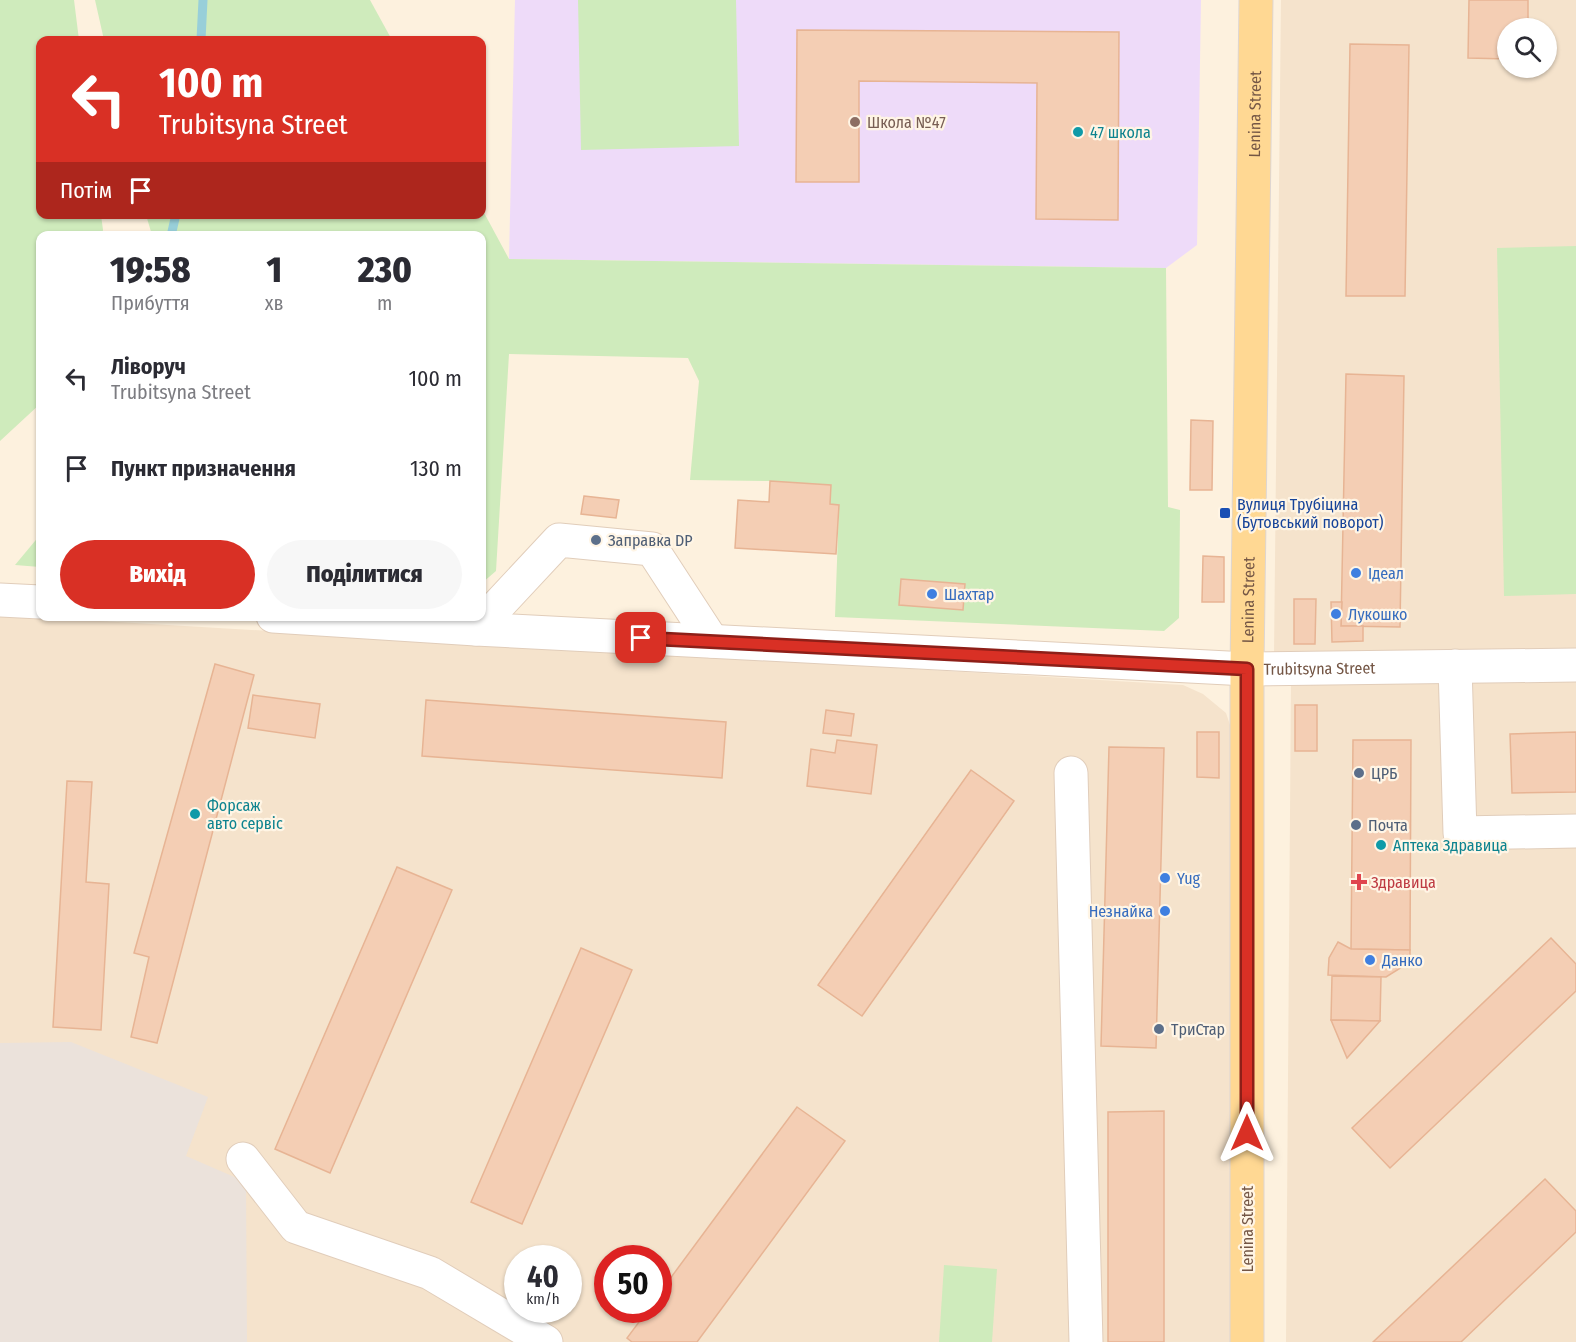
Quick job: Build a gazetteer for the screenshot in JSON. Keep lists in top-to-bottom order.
{
  "streets": {
    "main road": ["Lenina Street"],
    "street": ["Trubitsyna Street"]
  },
  "crossings": [
    ["Lenina Street", "Trubitsyna Street"]
  ],
  "places": {
    "other": [
      "Школа №47",
      "47 школа",
      "Заправка DP",
      "Ідеал",
      "Шахтар",
      "Лукошко",
      "ЦРБ",
      "Форсаж авто сервіс",
      "Почта",
      "Аптека Здравица",
      "Yug",
      "Незнайка",
      "Данко",
      "ТриСтар"
    ],
    "transit": ["Вулиця Трубіцина (Бутовський поворот)"],
    "health": ["Здравица"]
  },
  "page": {
    "turn": ["100 m", "Trubitsyna Street"],
    "then": "Потім",
    "eta": [
      "19:58",
      "Прибуття",
      "1",
      "хв",
      "230",
      "m"
    ],
    "list": [
      {
        "name": "Ліворуч",
        "note": "Trubitsyna Street",
        "value": "100 m"
      },
      {
        "name": "Пункт призначення",
        "value": "130 m"
      }
    ],
    "buttons": ["Вихід", "Поділитися"],
    "speed": "40 km/h",
    "limit": "50"
  }
}
